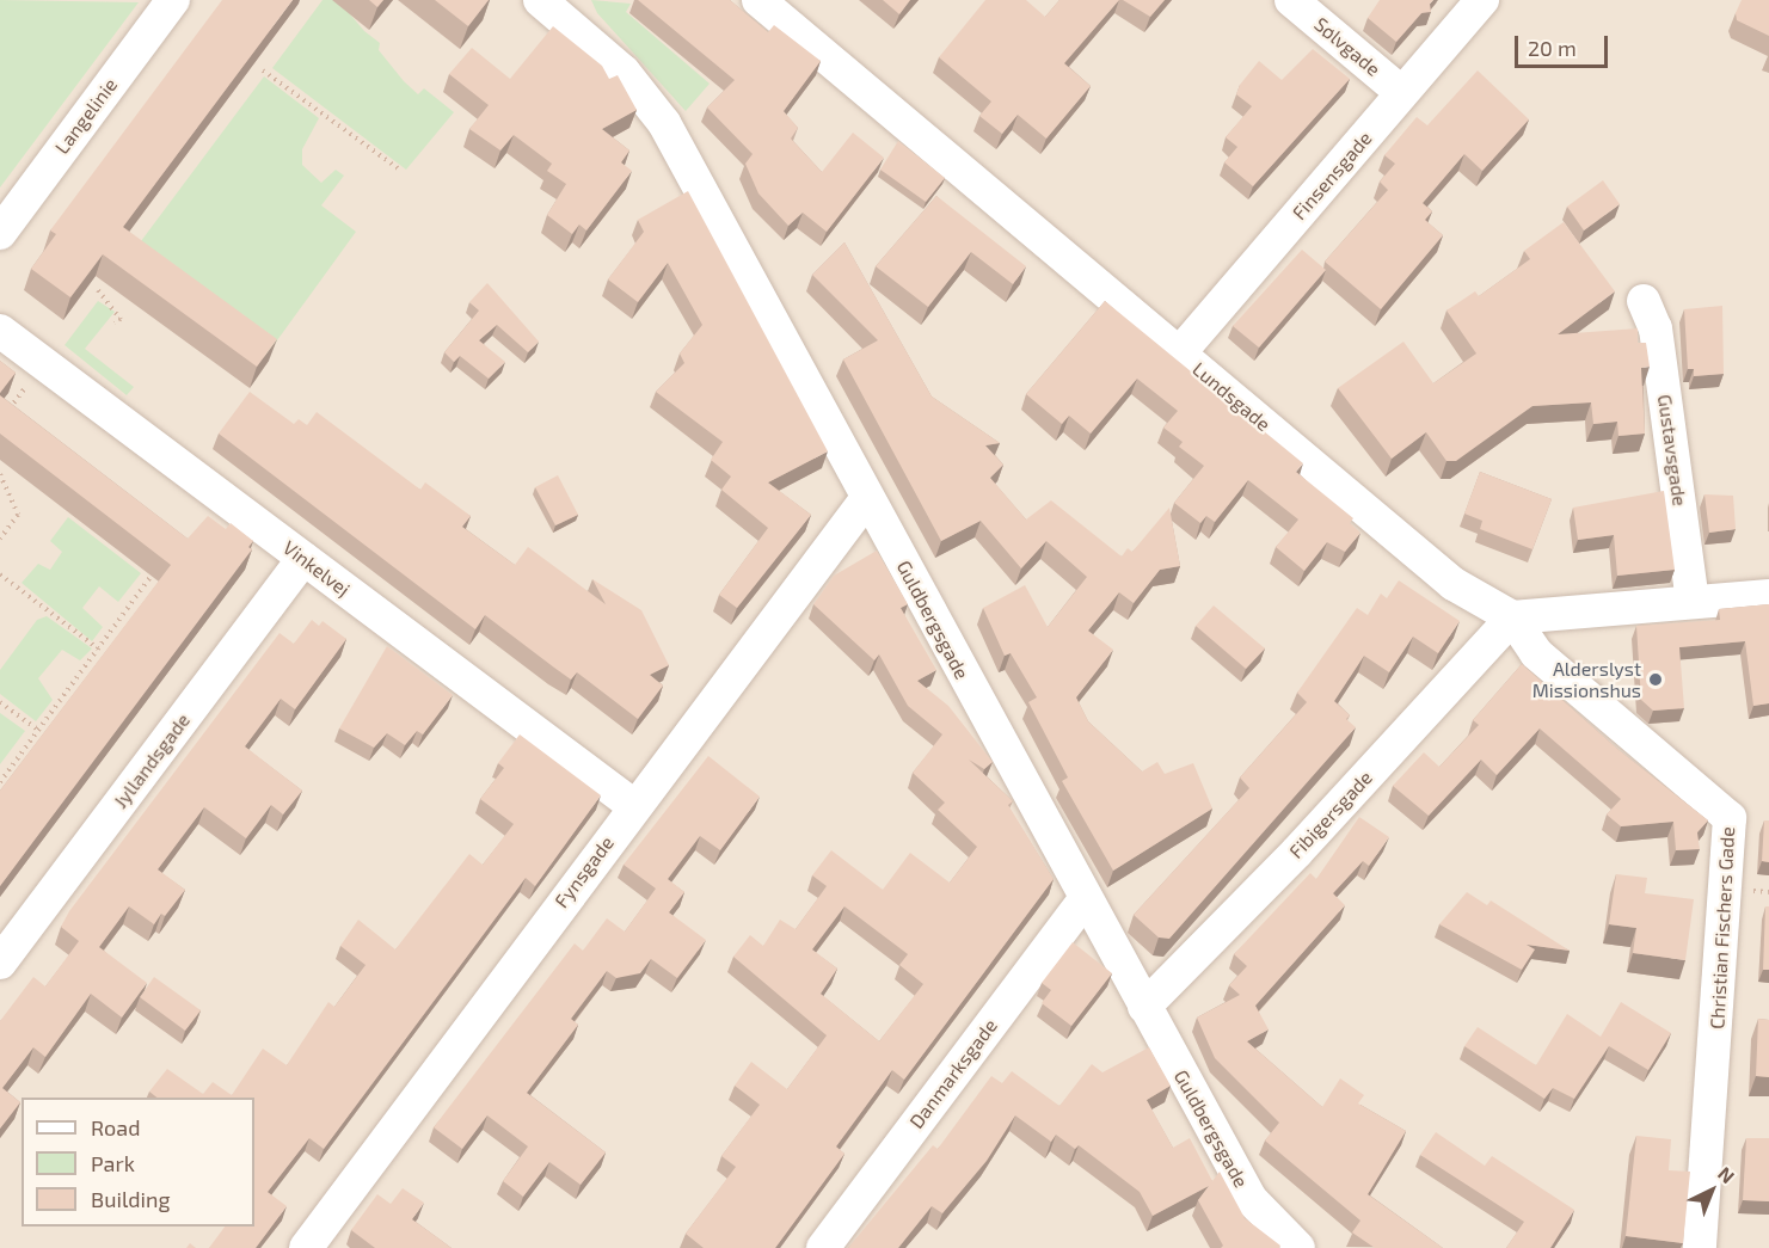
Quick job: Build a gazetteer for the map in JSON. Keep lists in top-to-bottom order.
{
  "streets": {
    "street": [
      "Sølvgade",
      "Langelinie",
      "Finsensgade",
      "Lundsgade",
      "Gustavsgade",
      "Vinkelvej",
      "Guldbergsgade",
      "Jyllandsgade",
      "Fibigersgade",
      "Fynsgade",
      "Christian Fischers Gade",
      "Danmarksgade"
    ]
  },
  "crossings": [
    ["Sølvgade", "Finsensgade"],
    ["Finsensgade", "Lundsgade"],
    ["Lundsgade", "Fibigersgade"],
    ["Lundsgade", "Christian Fischers Gade"],
    ["Vinkelvej", "Jyllandsgade"],
    ["Vinkelvej", "Fynsgade"],
    ["Guldbergsgade", "Fibigersgade"],
    ["Guldbergsgade", "Fynsgade"],
    ["Guldbergsgade", "Danmarksgade"],
    ["Fibigersgade", "Christian Fischers Gade"]
  ],
  "places": ["Alderslyst Missionshus"],
  "legend": ["Road", "Park", "Building"],
  "scale_bar": "20 m",
  "north": "top right"
}
